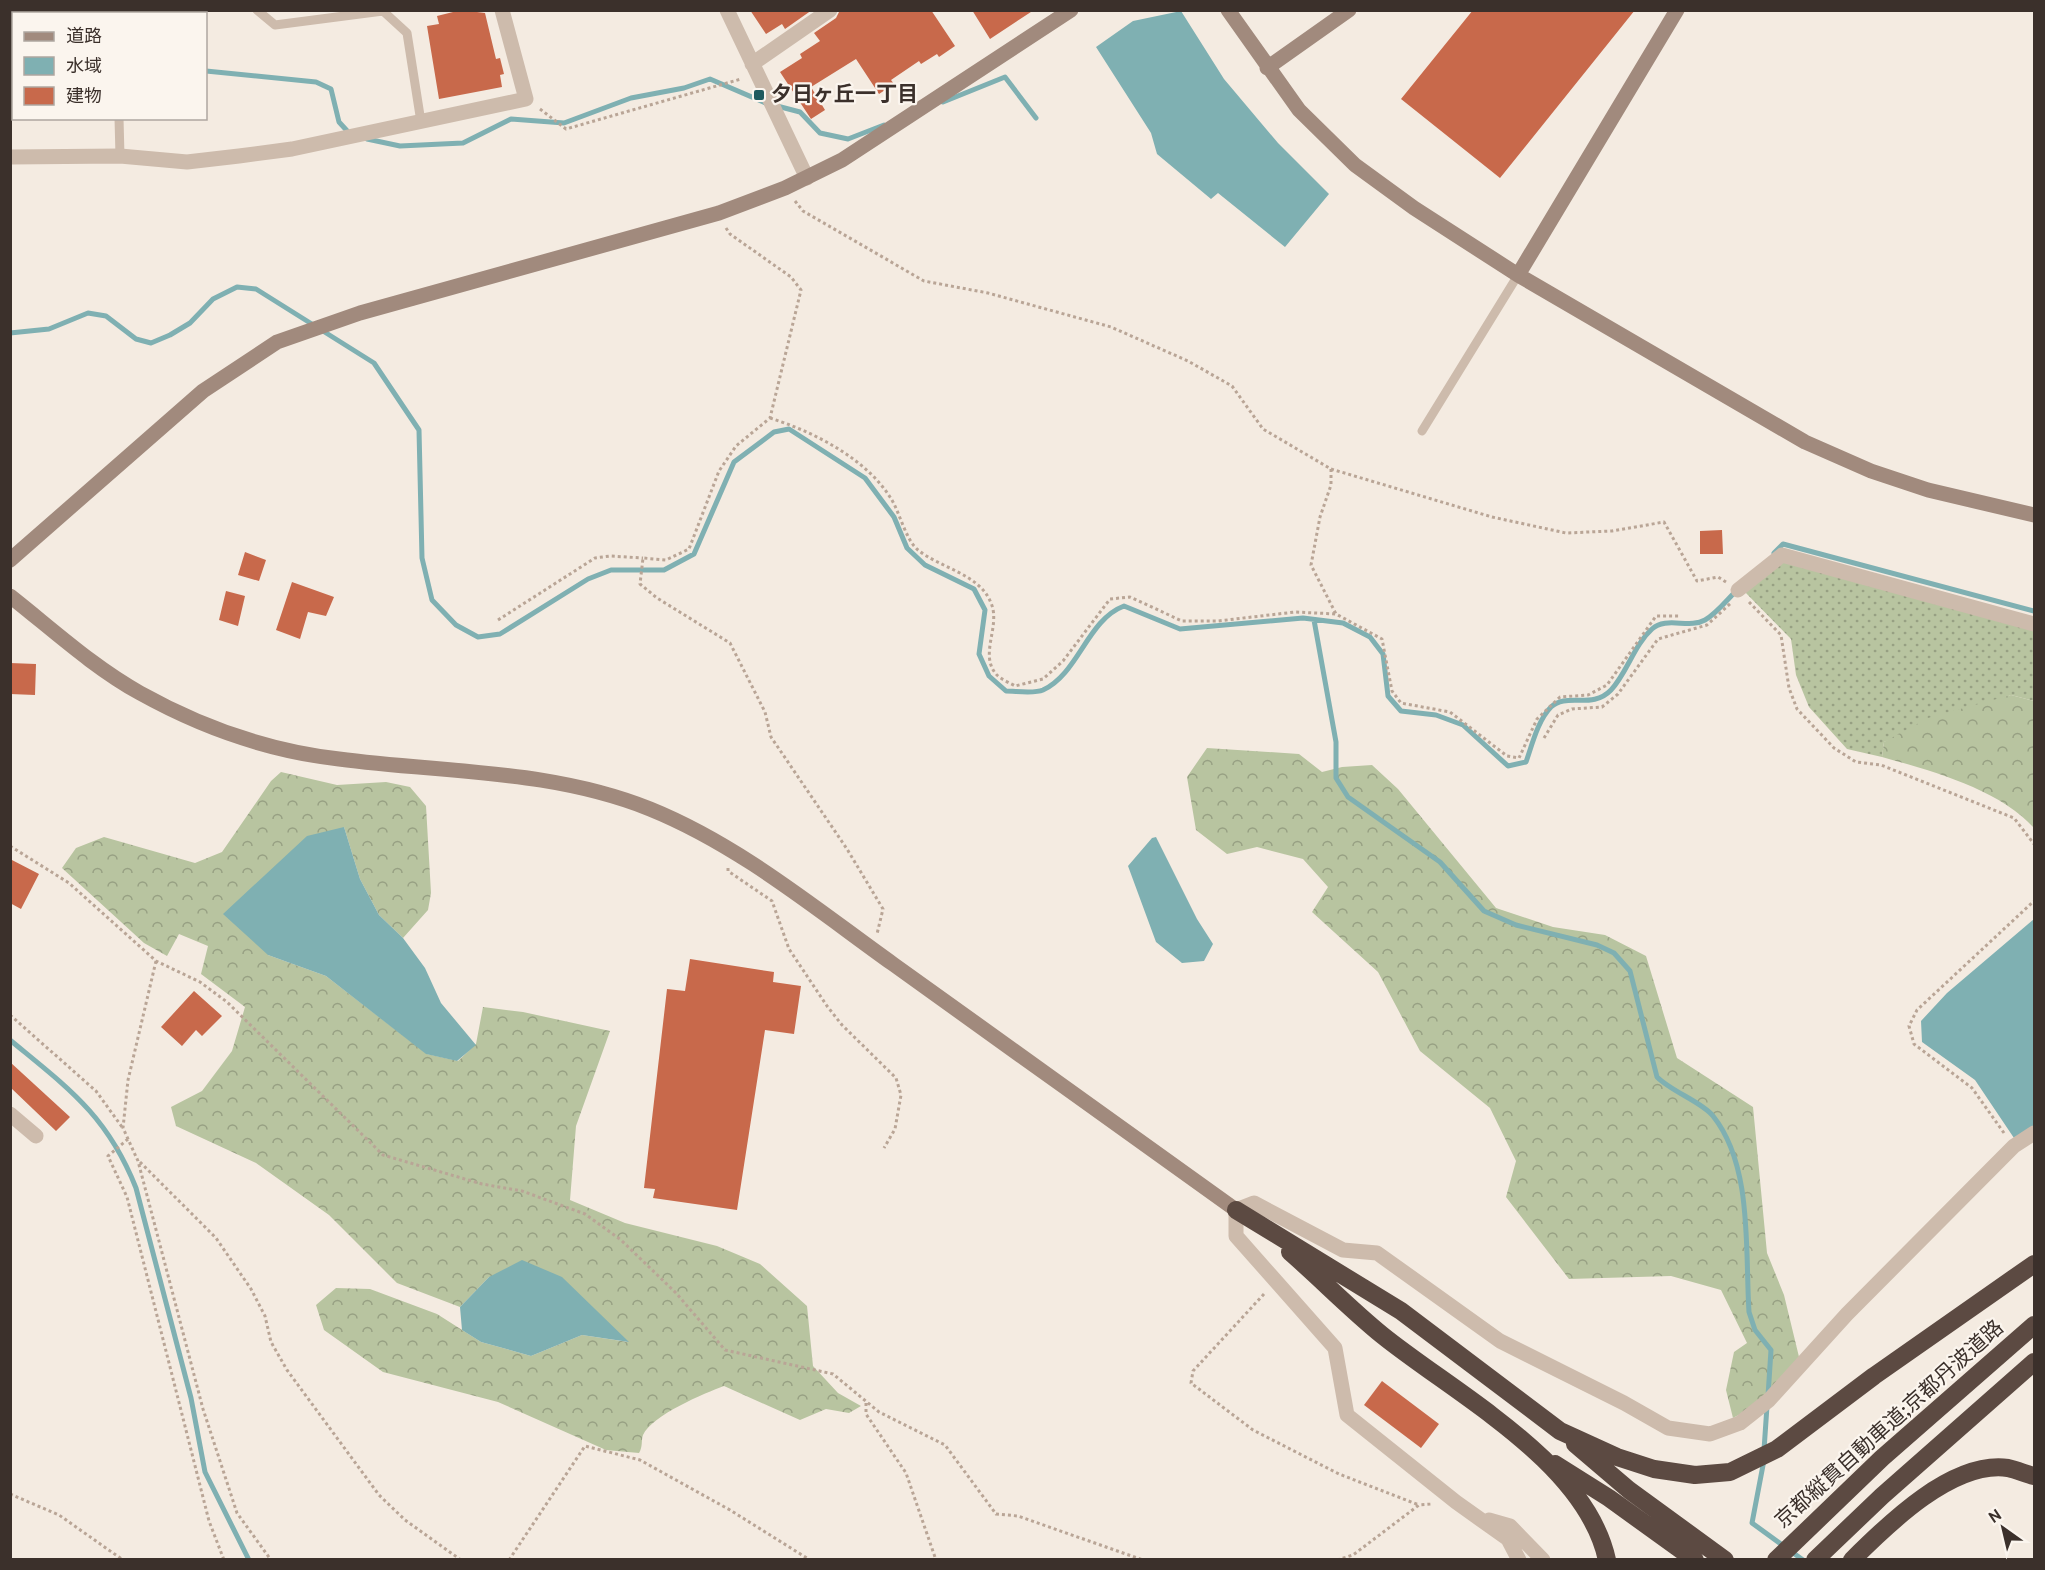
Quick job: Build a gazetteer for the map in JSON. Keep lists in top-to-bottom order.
{
  "streets": {
    "highway": ["京都縦貫自動車道;京都丹波道路"]
  },
  "places": {
    "transit": ["夕日ヶ丘一丁目"]
  },
  "legend": ["道路", "水域", "建物"],
  "north": "top left"
}
